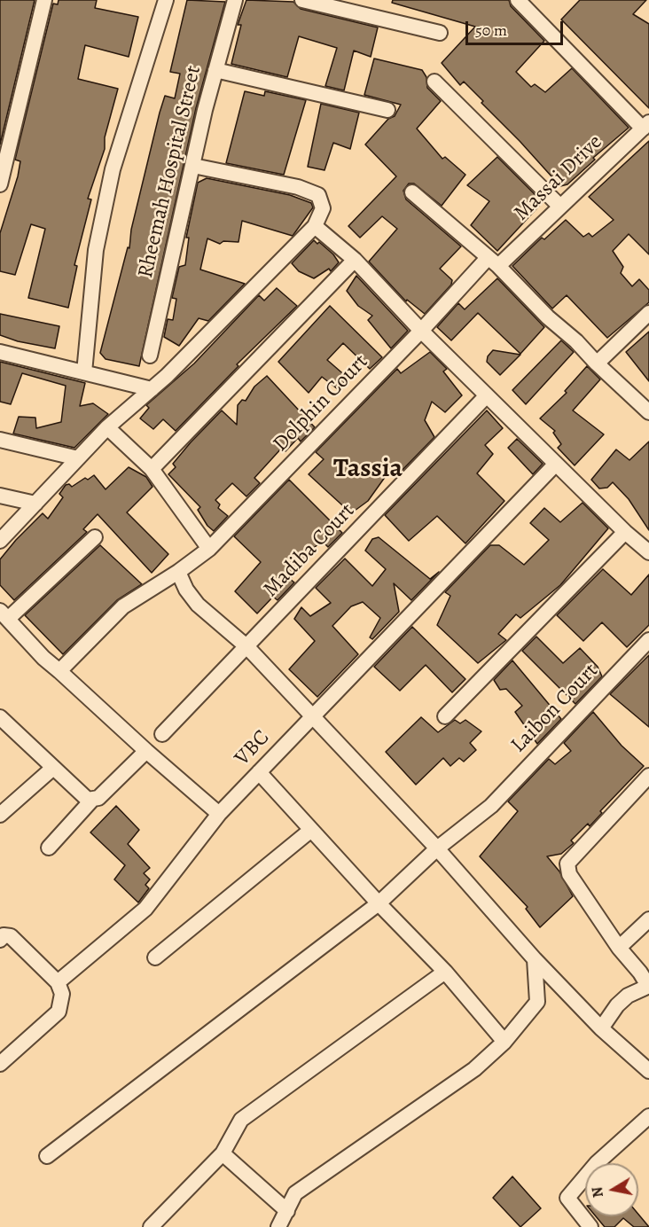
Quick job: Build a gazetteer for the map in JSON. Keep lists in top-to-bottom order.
{
  "streets": {
    "street": [
      "Rheemah Hospital Street",
      "Massai Drive",
      "Dolphin Court",
      "Madiba Court",
      "Laibon Court",
      "VBC"
    ]
  },
  "crossings": [
    ["Massai Drive", "Dolphin Court"]
  ],
  "districts": ["Tassia"],
  "scale_bar": "50 m",
  "north": "left"
}
